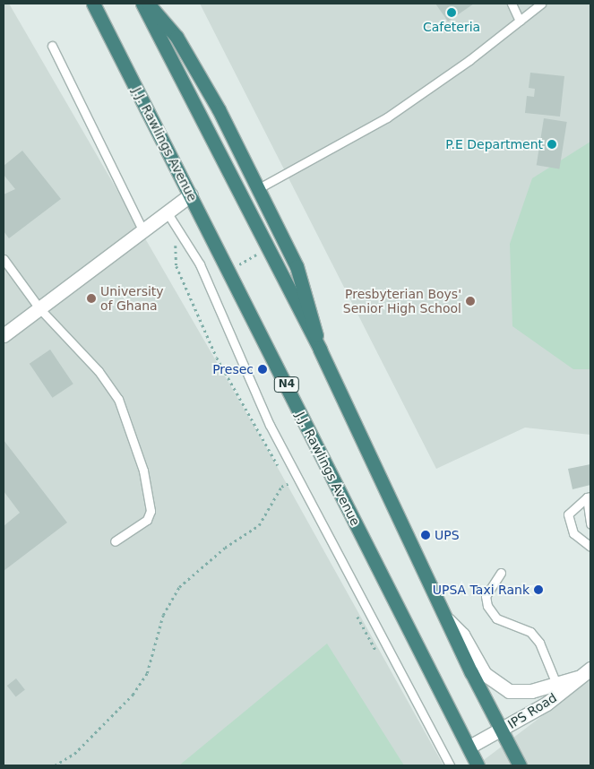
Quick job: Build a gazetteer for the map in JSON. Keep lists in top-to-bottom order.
{
  "streets": {
    "highway": ["J.J. Rawlings Avenue", "N4"],
    "street": ["IPS Road"]
  },
  "crossings": [
    ["J.J. Rawlings Avenue", "IPS Road"]
  ],
  "places": [
    "Cafeteria",
    "P.E Department",
    "University of Ghana",
    "Presbyterian Boys' Senior High School",
    "Presec",
    "UPS",
    "UPSA Taxi Rank"
  ]
}
